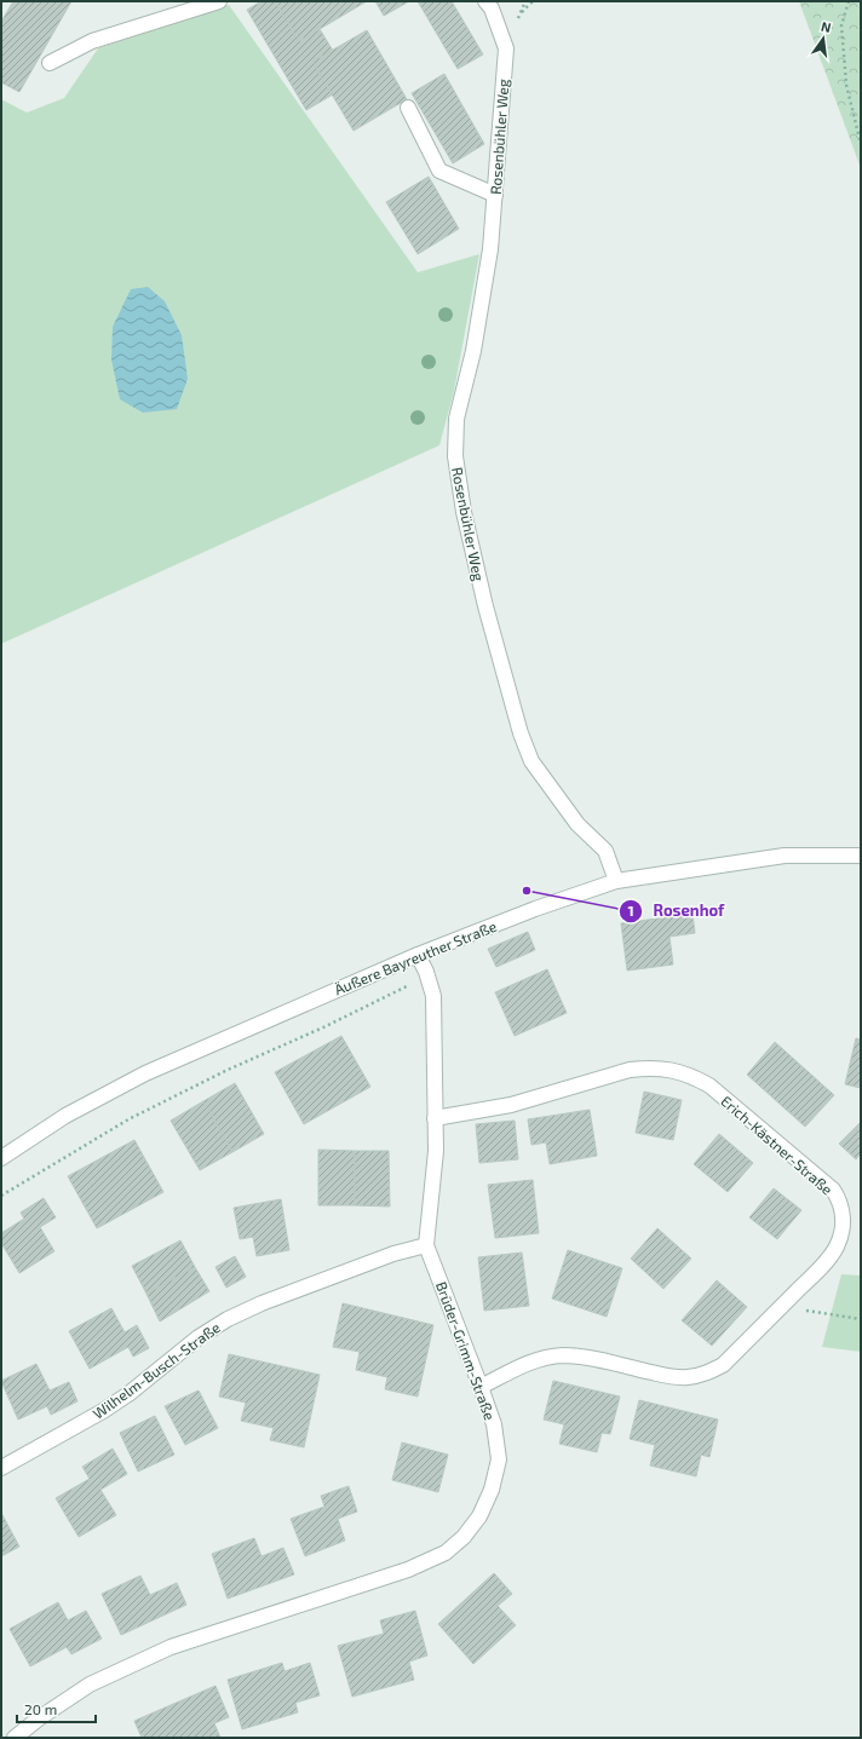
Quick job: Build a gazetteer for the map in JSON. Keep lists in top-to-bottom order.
{
  "streets": {
    "street": [
      "Rosenbühler Weg",
      "Äußere Bayreuther Straße",
      "Erich-Kästner-Straße",
      "Brüder-Grimm-Straße",
      "Wilhelm-Busch-Straße"
    ]
  },
  "crossings": [
    ["Rosenbühler Weg", "Äußere Bayreuther Straße"],
    ["Äußere Bayreuther Straße", "Brüder-Grimm-Straße"],
    ["Erich-Kästner-Straße", "Brüder-Grimm-Straße"],
    ["Brüder-Grimm-Straße", "Wilhelm-Busch-Straße"]
  ],
  "places": ["Rosenhof"],
  "scale_bar": "20 m",
  "north": "top"
}
